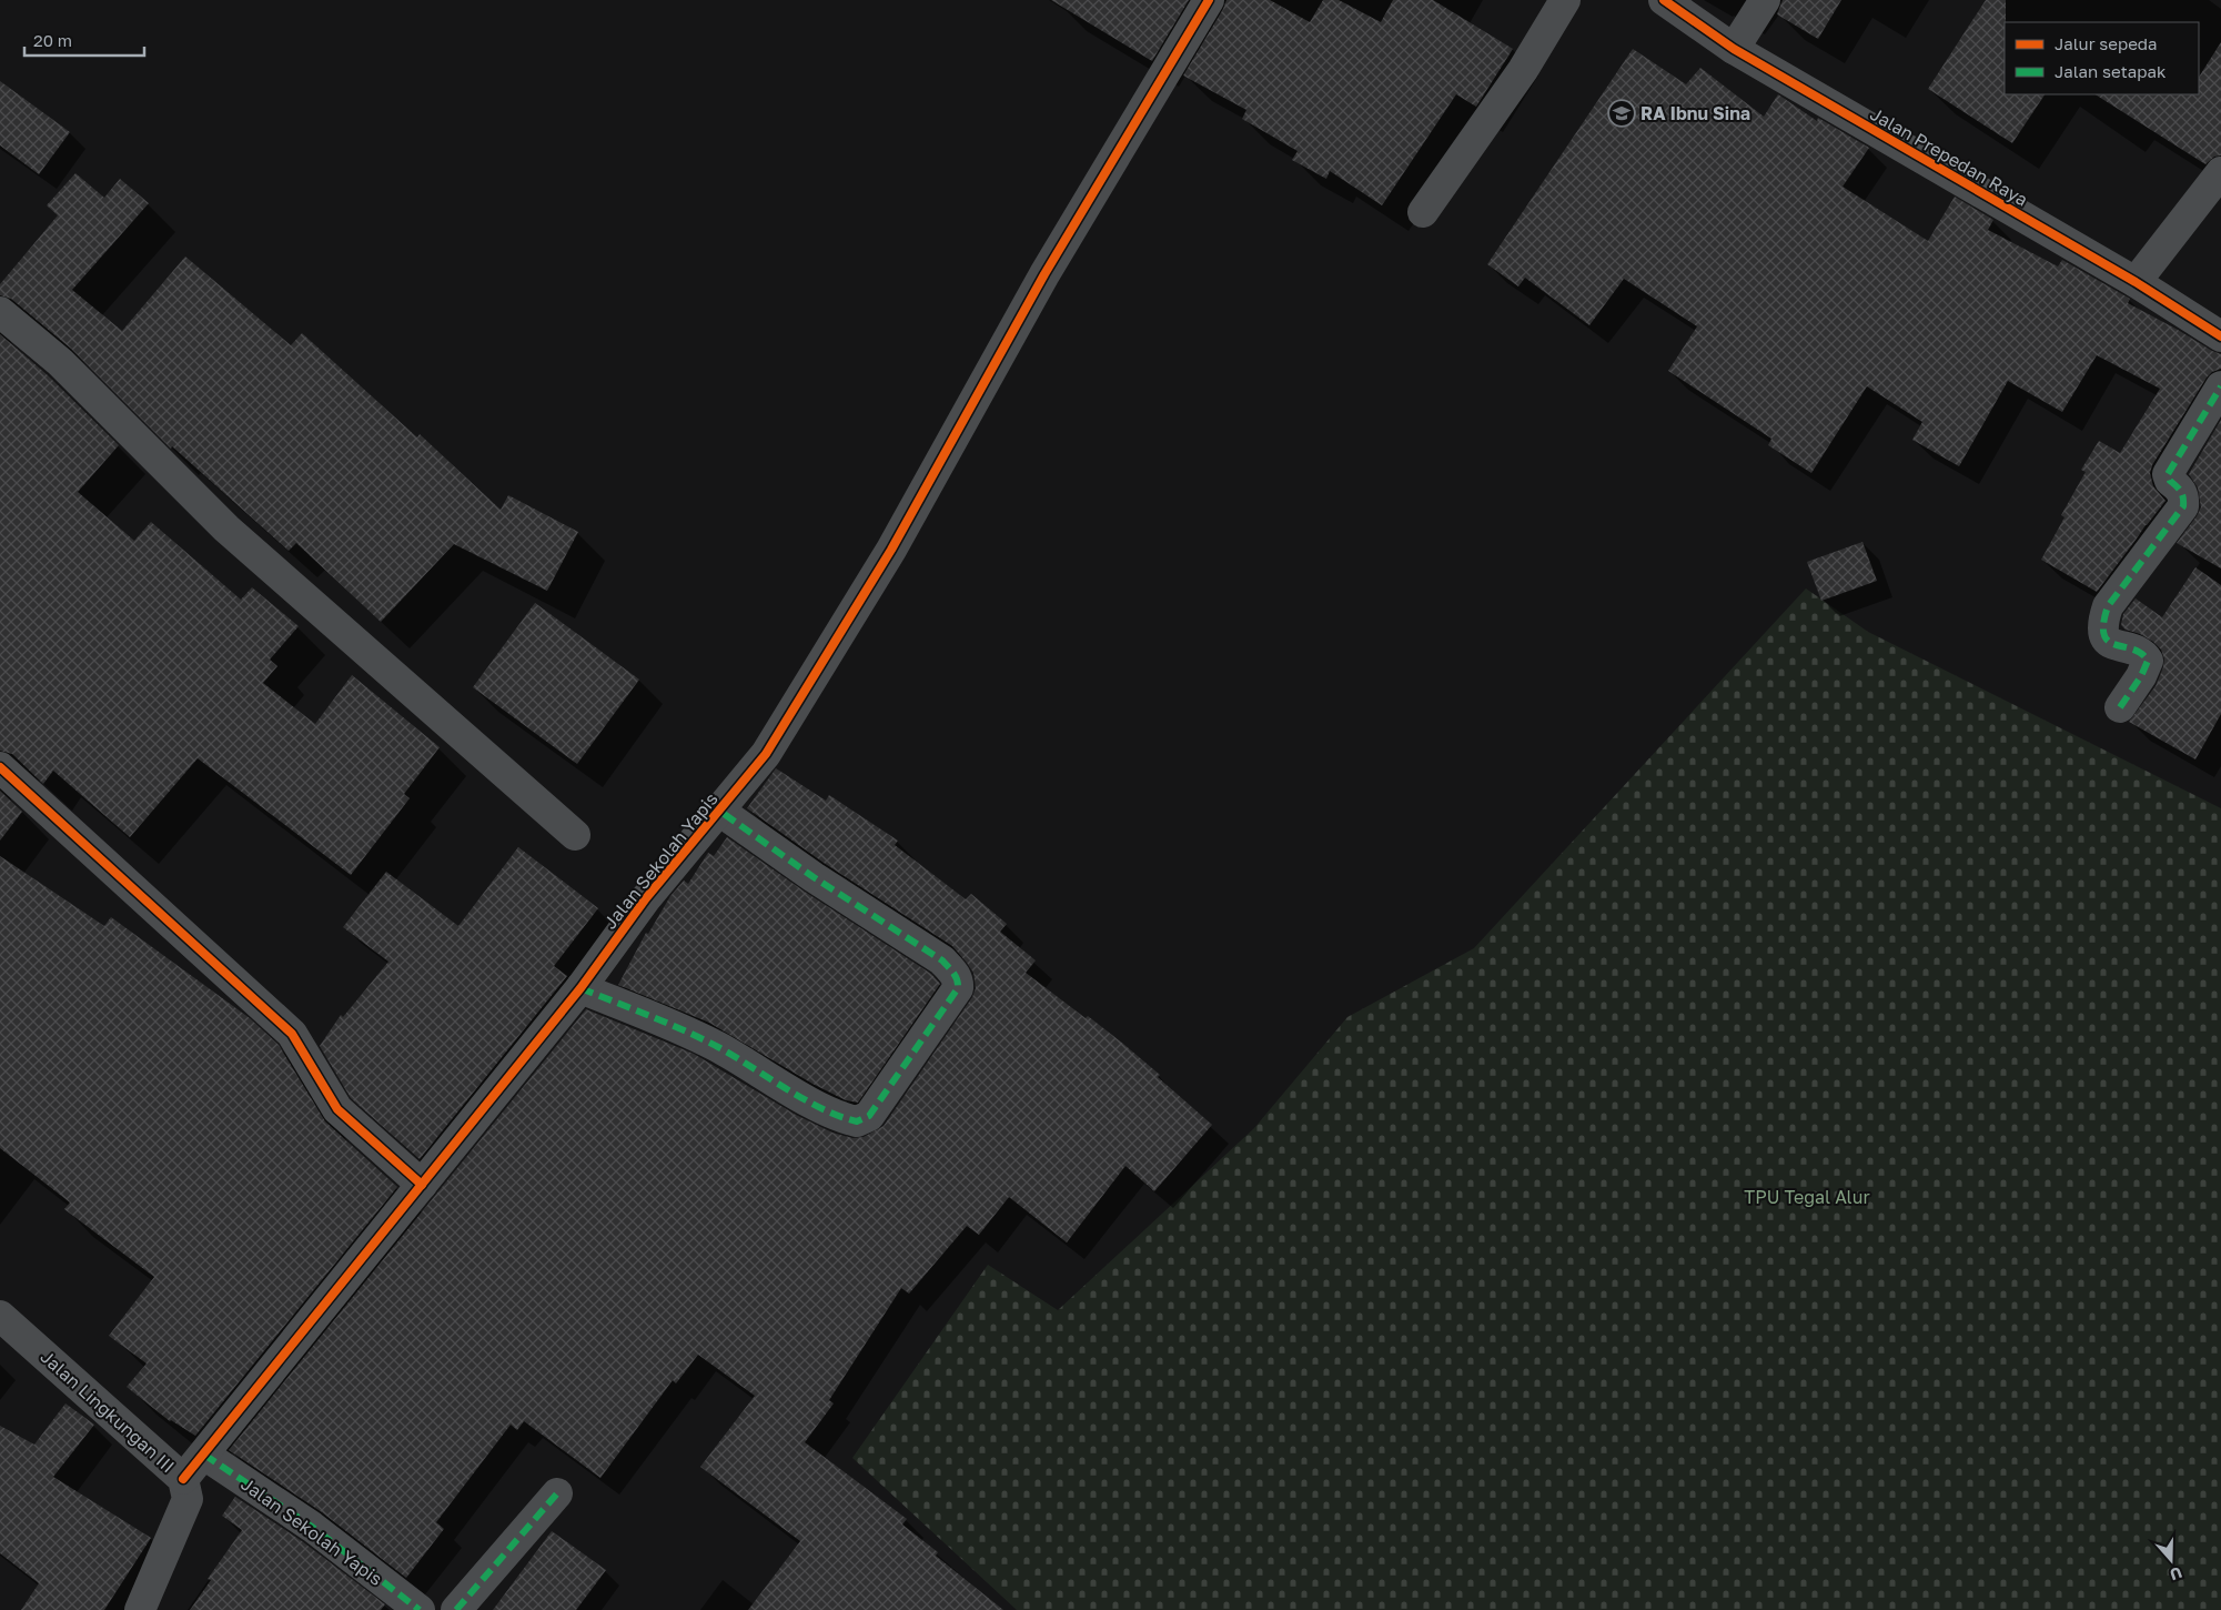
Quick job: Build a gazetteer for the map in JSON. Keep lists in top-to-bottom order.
{
  "streets": {
    "street": ["Jalan Prepedan Raya", "Jalan Sekolah Yapis", "Jalan Lingkungan III"]
  },
  "crossings": [
    ["Jalan Sekolah Yapis", "Jalan Lingkungan III"]
  ],
  "parks": ["TPU Tegal Alur"],
  "places": {
    "school or university": ["RA Ibnu Sina"]
  },
  "legend": ["Jalur sepeda", "Jalan setapak"],
  "scale_bar": "20 m",
  "north": "bottom"
}
